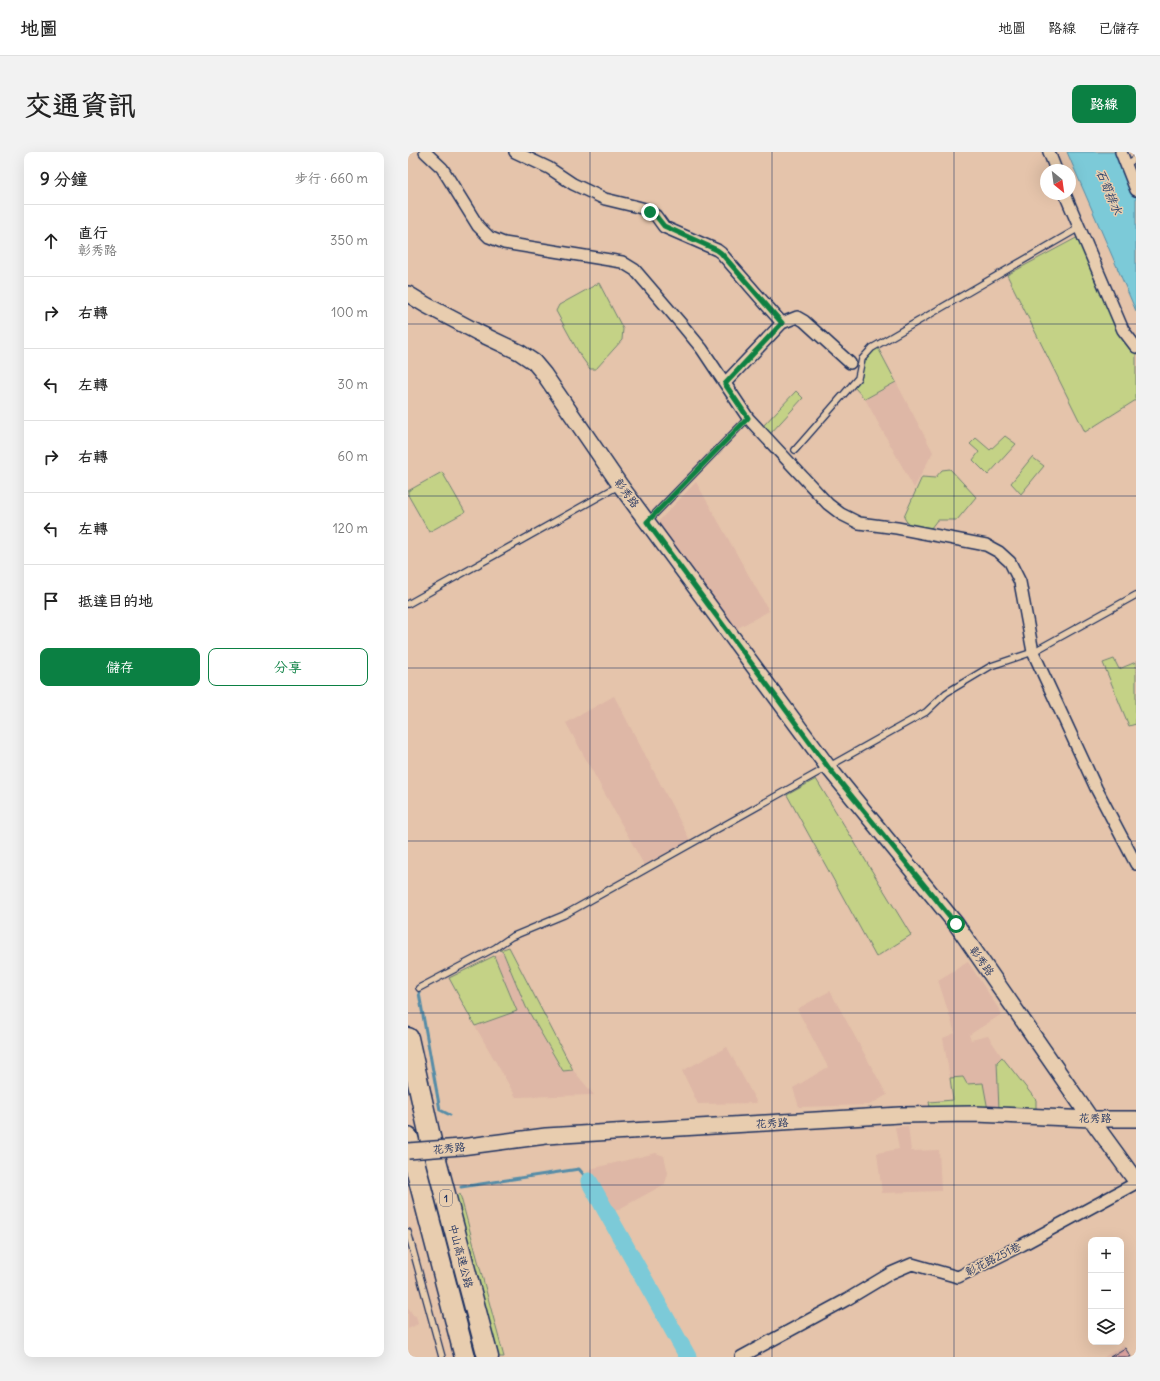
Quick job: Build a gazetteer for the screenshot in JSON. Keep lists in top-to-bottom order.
{
  "streets": {
    "highway": ["1", "中山高速公路"],
    "street": ["彰秀路", "花秀路", "彰花路251巷"]
  },
  "crossings": [
    ["彰秀路", "花秀路"],
    ["彰秀路", "彰花路251巷"]
  ],
  "water": ["石筍排水"],
  "north": "bottom right",
  "page": {
    "header": "地圖",
    "nav": ["地圖", "路線", "已儲存"],
    "buttons": [
      "路線",
      ["儲存", "分享"]
    ],
    "title": "交通資訊",
    "heading": ["9 分鐘", "步行 · 660 m"],
    "list": [
      ["直行", "彰秀路", "350 m"],
      ["右轉", "100 m"],
      ["左轉", "30 m"],
      ["右轉", "60 m"],
      ["左轉", "120 m"],
      "抵達目的地"
    ],
    "map_buttons": ["+", "−"]
  }
}
